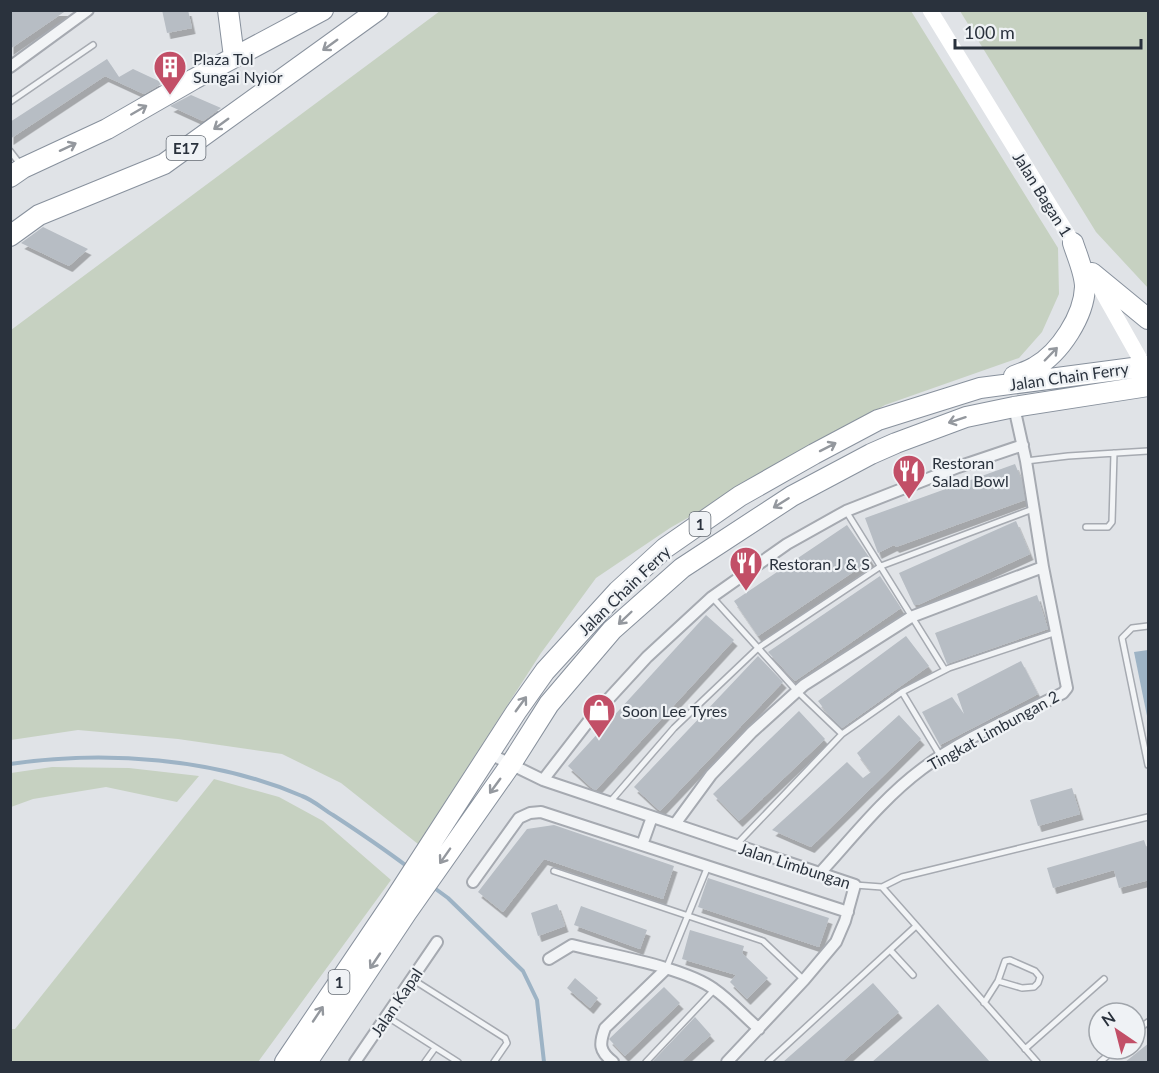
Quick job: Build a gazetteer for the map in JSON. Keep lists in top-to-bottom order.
{
  "streets": {
    "highway": ["E17", "Jalan Chain Ferry", "1"],
    "street": [
      "Jalan Bagan 1",
      "Tingkat Limbungan 2",
      "Jalan Limbungan",
      "Jalan Kapal"
    ]
  },
  "crossings": [
    ["Jalan Bagan 1", "Jalan Chain Ferry"],
    ["Jalan Chain Ferry", "Tingkat Limbungan 2"],
    ["Jalan Chain Ferry", "Jalan Limbungan"],
    ["Tingkat Limbungan 2", "Jalan Limbungan"]
  ],
  "places": {
    "building": ["Plaza Tol Sungai Nyior"],
    "restaurant": ["Restoran Salad Bowl", "Restoran J & S"],
    "shop": ["Soon Lee Tyres"]
  },
  "scale_bar": "100 m",
  "north": "top left"
}
